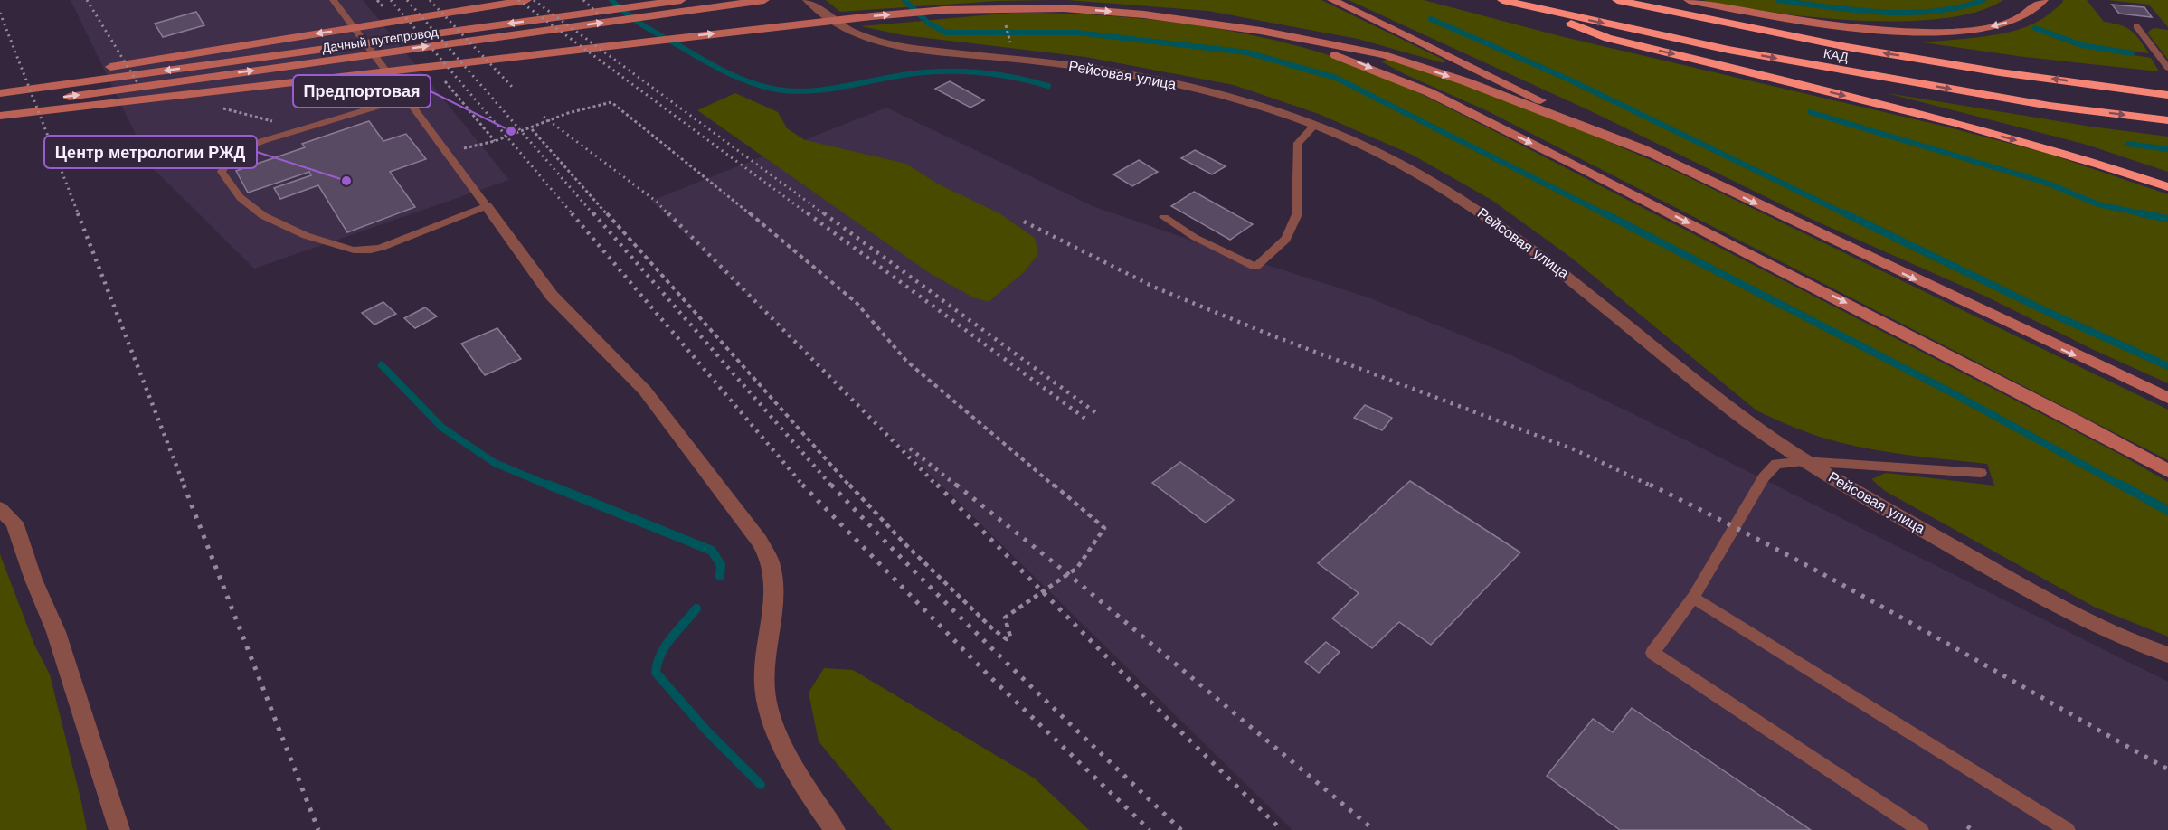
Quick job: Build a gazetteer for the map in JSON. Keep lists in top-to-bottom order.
{
  "streets": {
    "highway": ["КАД"],
    "main road": ["Дачный путепровод"],
    "street": ["Рейсовая улица"]
  },
  "places": ["Предпортовая", "Центр метрологии РЖД"]
}
